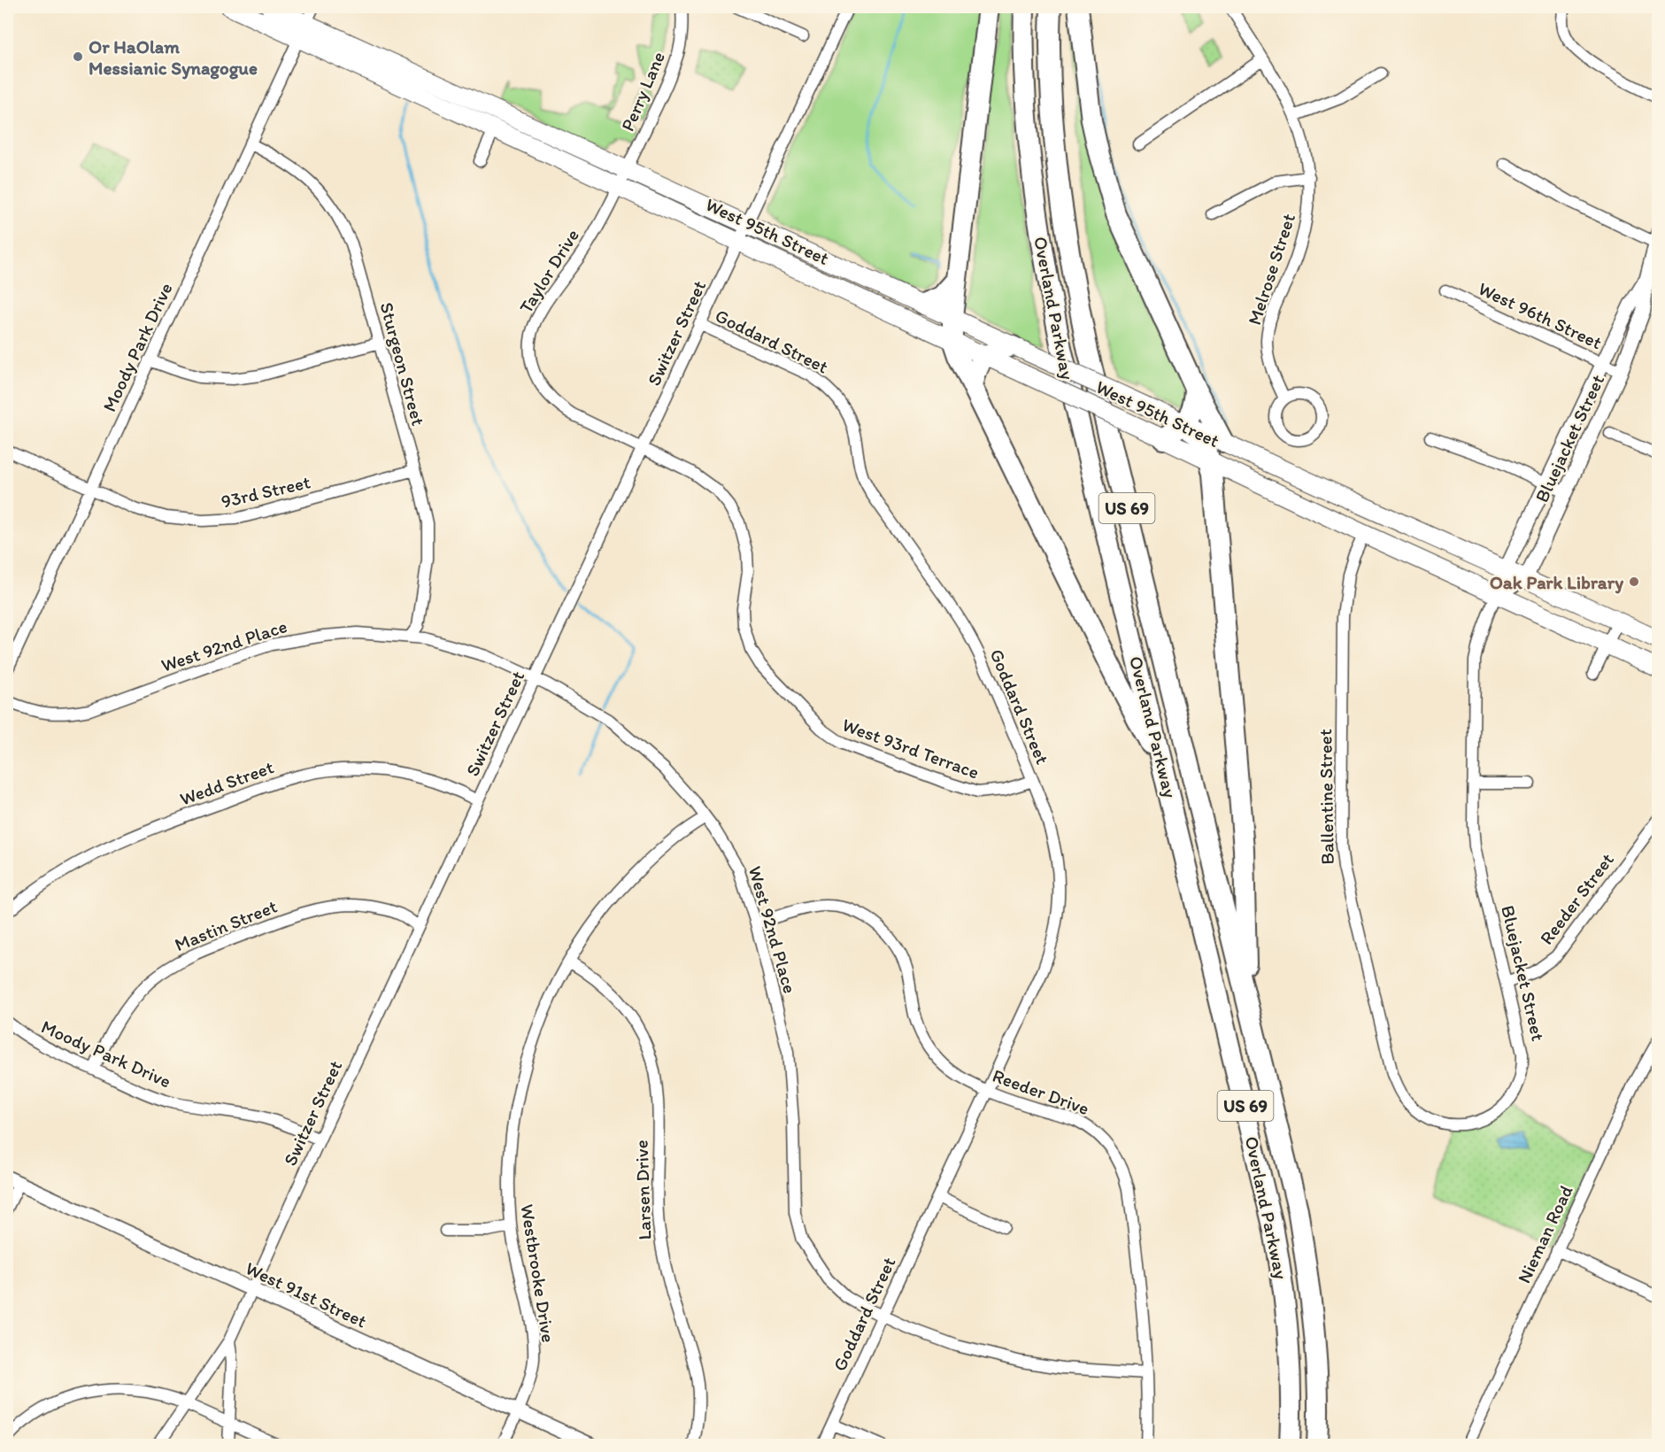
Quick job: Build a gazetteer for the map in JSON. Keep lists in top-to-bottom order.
{
  "streets": {
    "highway": ["Overland Parkway", "US 69"],
    "main road": ["West 95th Street"],
    "street": [
      "Perry Lane",
      "Melrose Street",
      "Taylor Drive",
      "West 96th Street",
      "Switzer Street",
      "Goddard Street",
      "Moody Park Drive",
      "Sturgeon Street",
      "Bluejacket Street",
      "93rd Street",
      "West 92nd Place",
      "West 93rd Terrace",
      "Wedd Street",
      "Ballentine Street",
      "Reeder Street",
      "Mastin Street",
      "Reeder Drive",
      "Larsen Drive",
      "Nieman Road",
      "Westbrooke Drive",
      "West 91st Street"
    ]
  },
  "crossings": [
    ["Perry Lane", "West 95th Street"],
    ["Perry Lane", "Taylor Drive"],
    ["West 95th Street", "Taylor Drive"],
    ["West 95th Street", "Switzer Street"],
    ["West 95th Street", "Moody Park Drive"],
    ["West 95th Street", "Bluejacket Street"],
    ["West 95th Street", "Ballentine Street"],
    ["Taylor Drive", "Switzer Street"],
    ["Taylor Drive", "West 93rd Terrace"],
    ["West 96th Street", "Bluejacket Street"],
    ["Switzer Street", "Goddard Street"],
    ["Switzer Street", "Moody Park Drive"],
    ["Switzer Street", "West 92nd Place"],
    ["Switzer Street", "West 93rd Terrace"],
    ["Switzer Street", "Wedd Street"],
    ["Switzer Street", "Mastin Street"],
    ["Switzer Street", "West 91st Street"],
    ["Goddard Street", "West 92nd Place"],
    ["Goddard Street", "West 93rd Terrace"],
    ["Goddard Street", "Reeder Drive"],
    ["Moody Park Drive", "Sturgeon Street"],
    ["Moody Park Drive", "93rd Street"],
    ["Moody Park Drive", "Mastin Street"],
    ["Sturgeon Street", "93rd Street"],
    ["Sturgeon Street", "West 92nd Place"],
    ["Bluejacket Street", "Ballentine Street"],
    ["Bluejacket Street", "Reeder Street"],
    ["West 92nd Place", "Reeder Drive"],
    ["West 92nd Place", "Westbrooke Drive"],
    ["Larsen Drive", "Westbrooke Drive"],
    ["Westbrooke Drive", "West 91st Street"]
  ],
  "places": ["Or HaOlam Messianic Synagogue", "Oak Park Library"]
}
